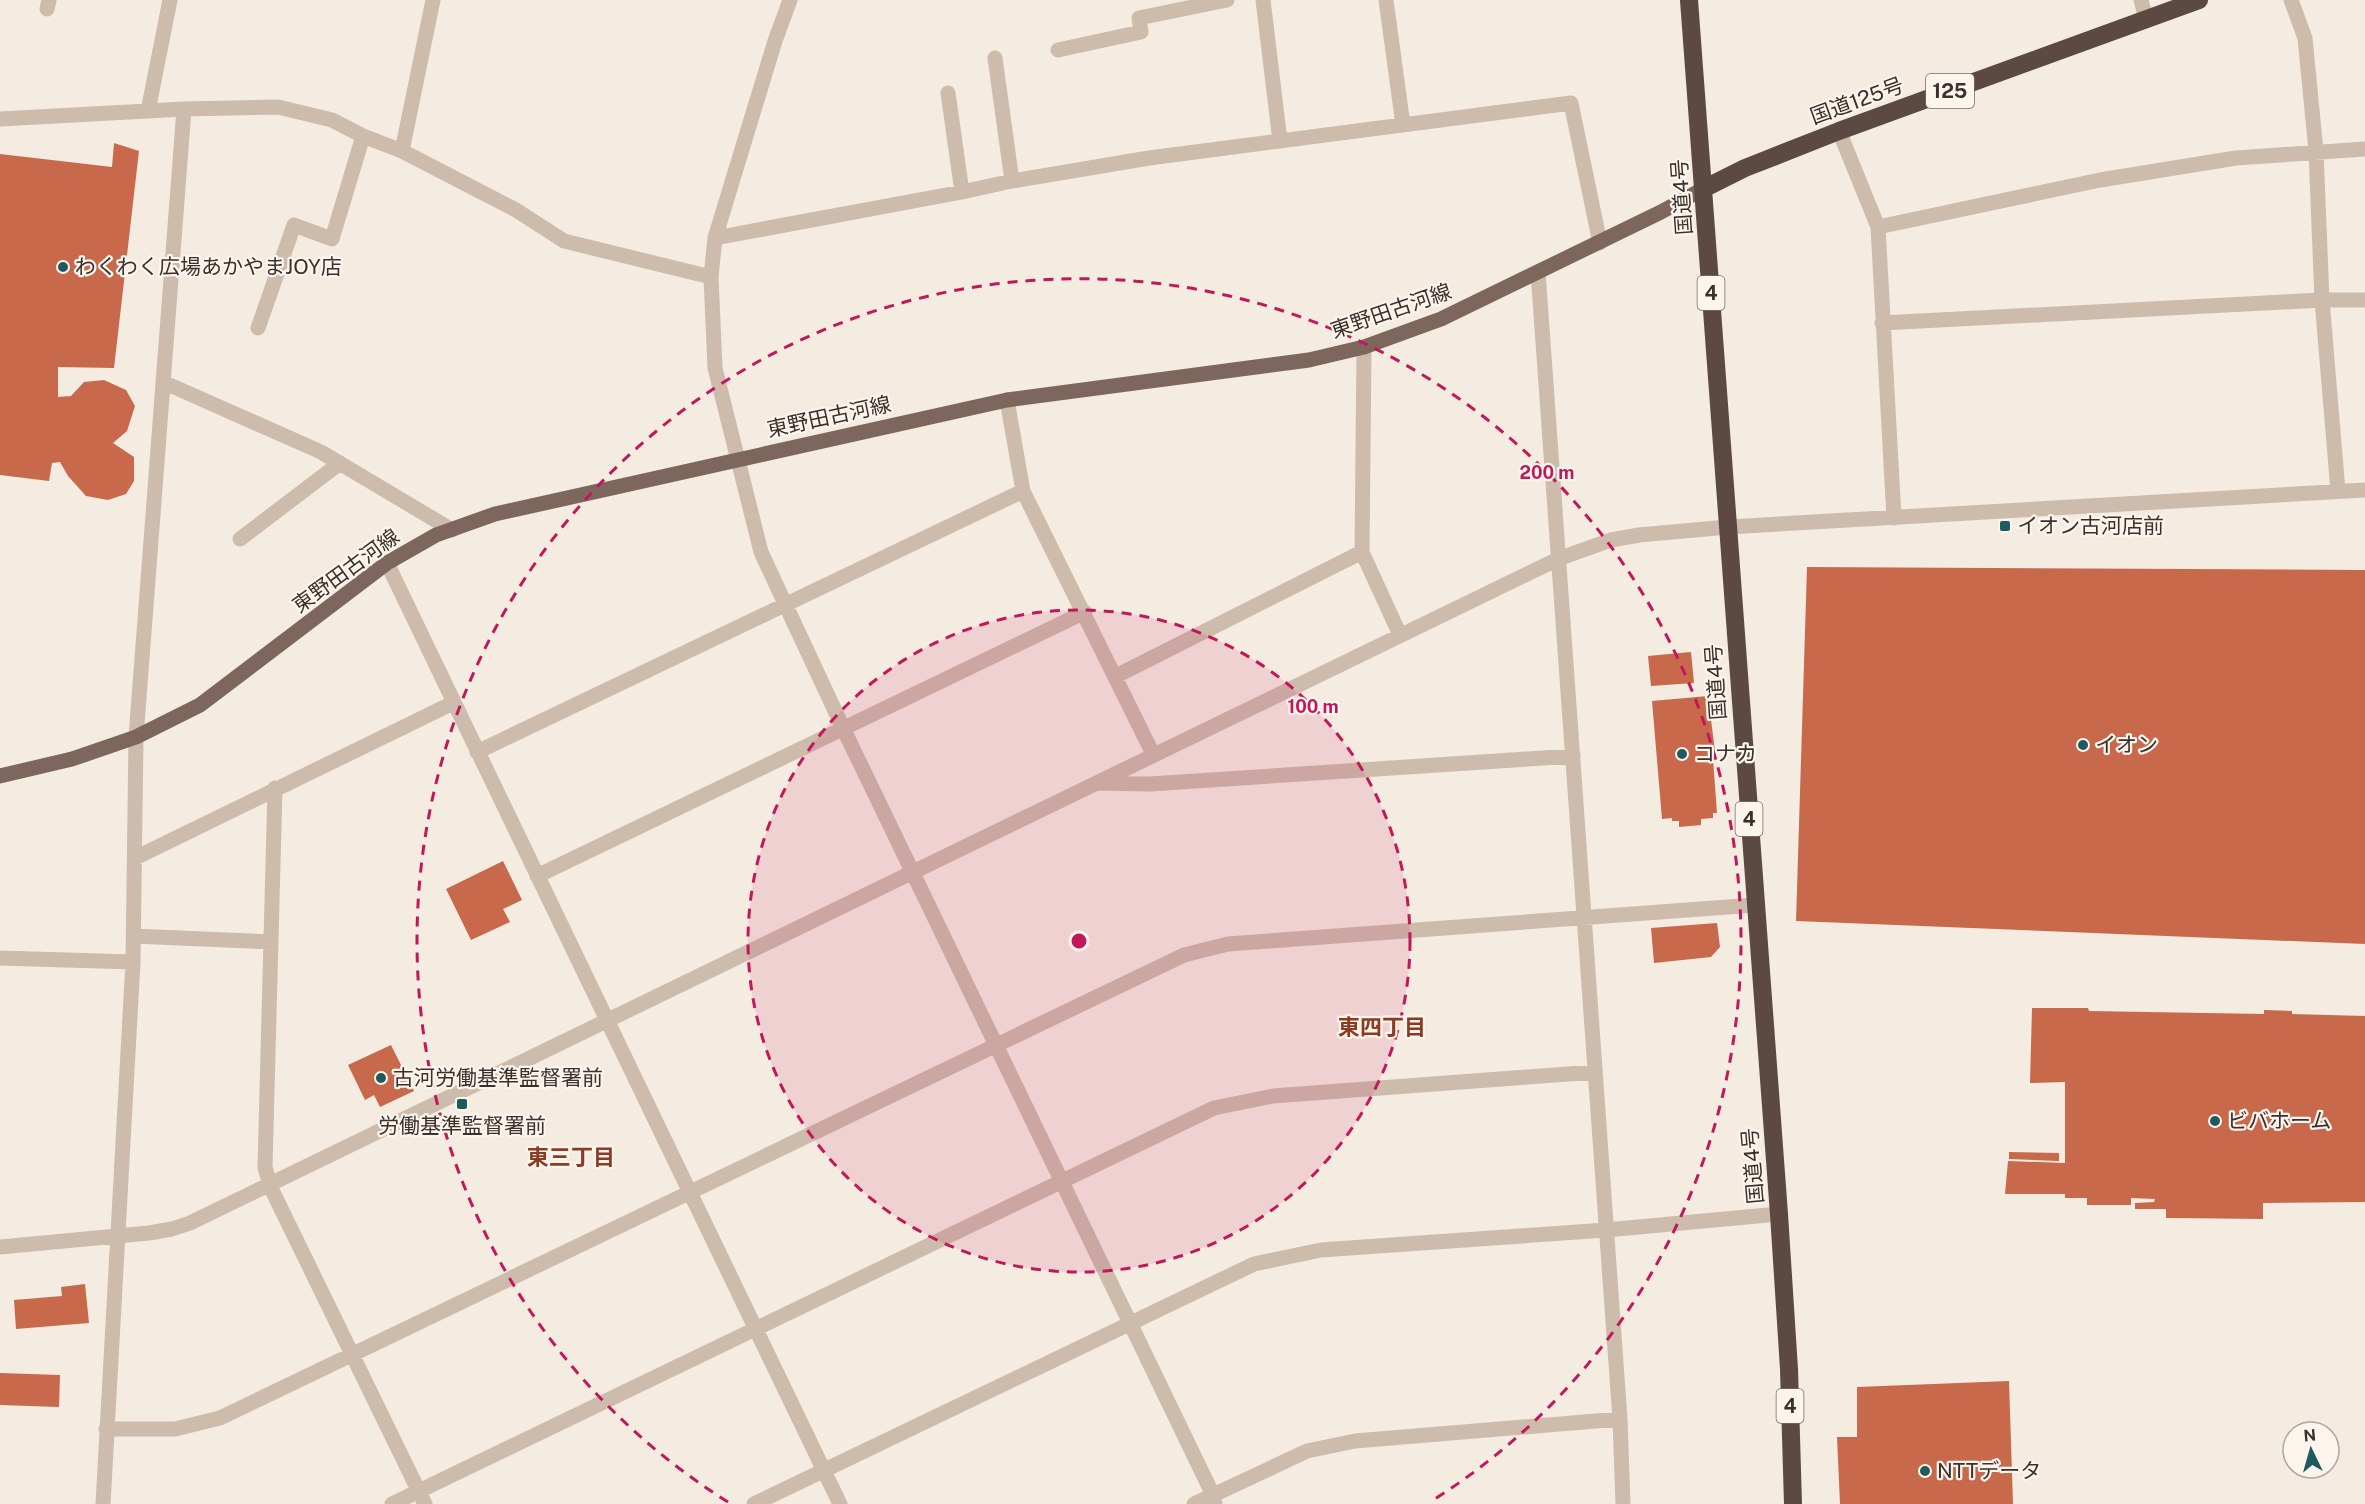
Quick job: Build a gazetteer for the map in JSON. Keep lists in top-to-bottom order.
{
  "streets": {
    "highway": [
      "125",
      "国道125号",
      "国道4号",
      "4"
    ],
    "main road": ["東野田古河線"]
  },
  "crossings": [
    ["国道125号", "国道4号"],
    ["国道125号", "東野田古河線"],
    ["国道4号", "東野田古河線"]
  ],
  "districts": ["東四丁目", "東三丁目"],
  "places": {
    "other": [
      "わくわく広場あかやまJOY店",
      "イオン",
      "コナカ",
      "古河労働基準監督署前",
      "ビバホーム",
      "NTTデータ"
    ],
    "transit": ["イオン古河店前", "労働基準監督署前"]
  },
  "north": "top",
  "rings": ["200 m", "100 m"]
}
